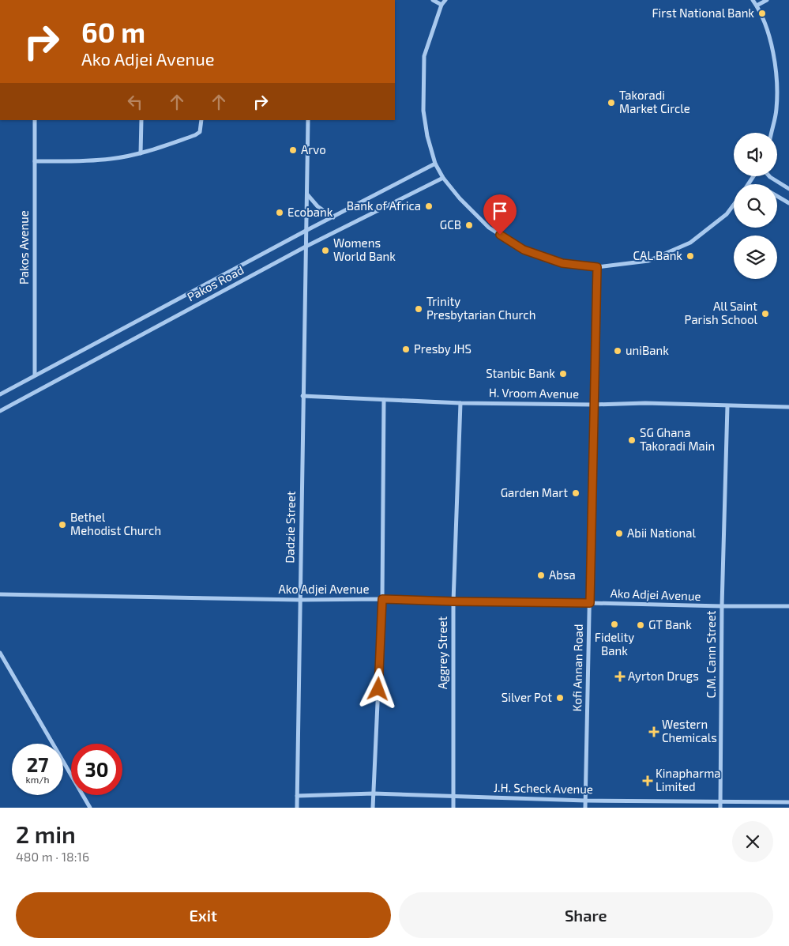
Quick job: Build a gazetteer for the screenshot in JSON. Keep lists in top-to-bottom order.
{
  "streets": {
    "street": [
      "Pakos Avenue",
      "Pakos Road",
      "H. Vroom Avenue",
      "Dadzie Street",
      "Ako Adjei Avenue",
      "Aggrey Street",
      "C.M. Cann Street",
      "Kofi Annan Road",
      "J.H. Scheck Avenue"
    ]
  },
  "crossings": [
    ["Pakos Avenue", "Pakos Road"],
    ["Pakos Road", "Dadzie Street"],
    ["H. Vroom Avenue", "Dadzie Street"],
    ["H. Vroom Avenue", "Aggrey Street"],
    ["H. Vroom Avenue", "C.M. Cann Street"],
    ["H. Vroom Avenue", "Kofi Annan Road"],
    ["Dadzie Street", "Ako Adjei Avenue"],
    ["Dadzie Street", "J.H. Scheck Avenue"],
    ["Ako Adjei Avenue", "Aggrey Street"],
    ["Ako Adjei Avenue", "C.M. Cann Street"],
    ["Ako Adjei Avenue", "Kofi Annan Road"],
    ["Aggrey Street", "J.H. Scheck Avenue"],
    ["C.M. Cann Street", "J.H. Scheck Avenue"],
    ["Kofi Annan Road", "J.H. Scheck Avenue"]
  ],
  "places": {
    "other": [
      "First National Bank",
      "Takoradi Market Circle",
      "Arvo",
      "Bank of Africa",
      "Ecobank",
      "GCB",
      "Womens World Bank",
      "CAL Bank",
      "Trinity Presbytarian Church",
      "All Saint Parish School",
      "Presby JHS",
      "uniBank",
      "Stanbic Bank",
      "SG Ghana Takoradi Main",
      "Garden Mart",
      "Bethel Mehodist Church",
      "Abii National",
      "Absa",
      "Fidelity Bank",
      "GT Bank",
      "Silver Pot"
    ],
    "health": ["Ayrton Drugs", "Western Chemicals", "Kinapharma Limited"]
  },
  "page": {
    "turn": ["60 m", "Ako Adjei Avenue"],
    "speed": "27 km/h",
    "limit": "30",
    "heading": ["2 min", "480 m · 18:16"],
    "buttons": ["Exit", "Share"]
  }
}
